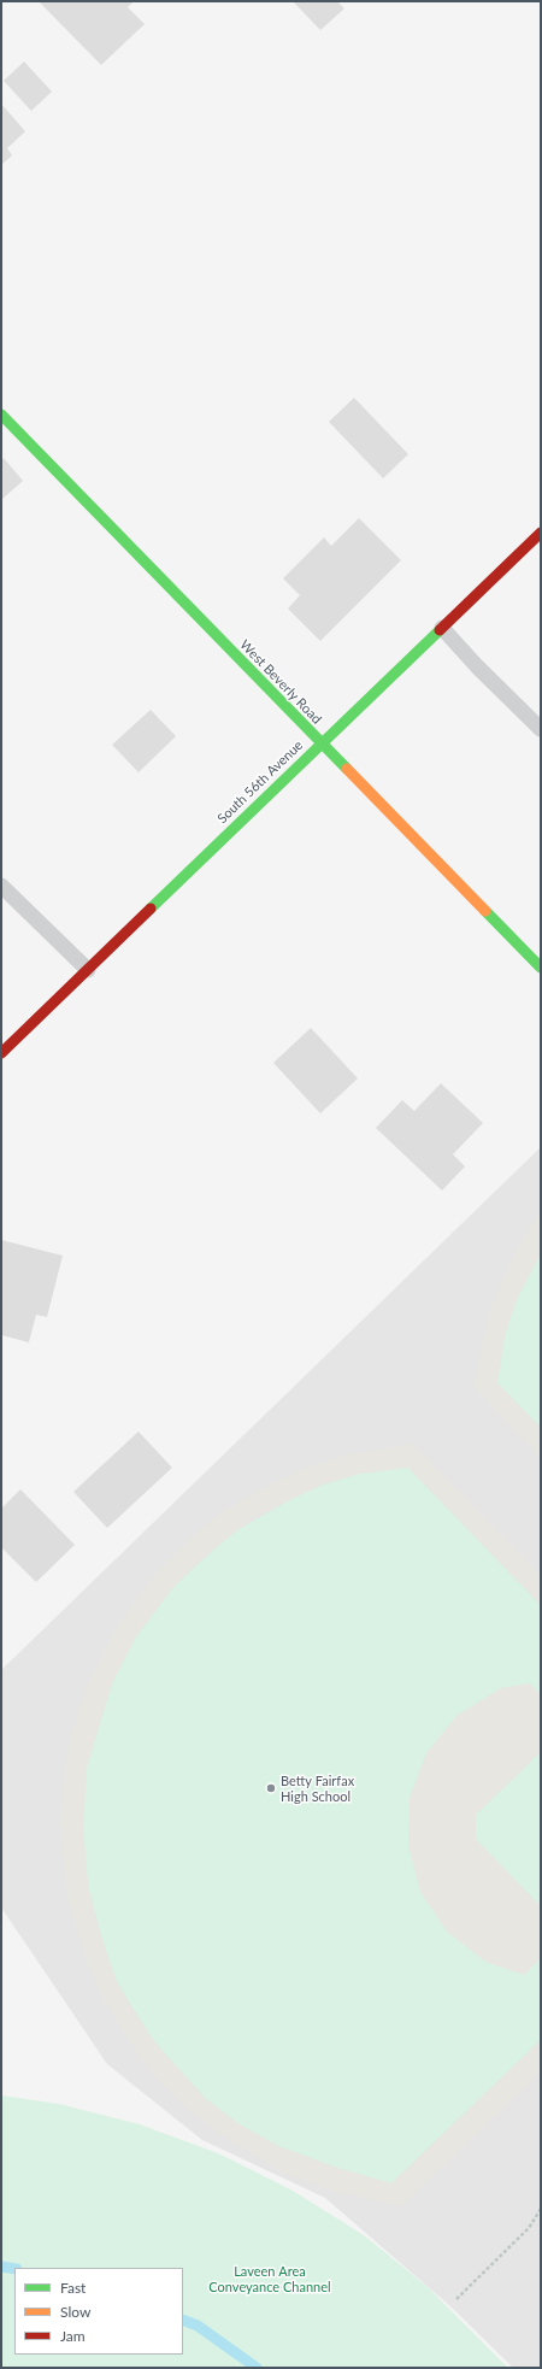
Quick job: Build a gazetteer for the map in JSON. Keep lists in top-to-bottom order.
{
  "streets": {
    "street": ["West Beverly Road", "South 56th Avenue"]
  },
  "crossings": [
    ["West Beverly Road", "South 56th Avenue"]
  ],
  "parks": ["Laveen Area Conveyance Channel"],
  "places": ["Betty Fairfax High School"],
  "legend": ["Fast", "Slow", "Jam"]
}
